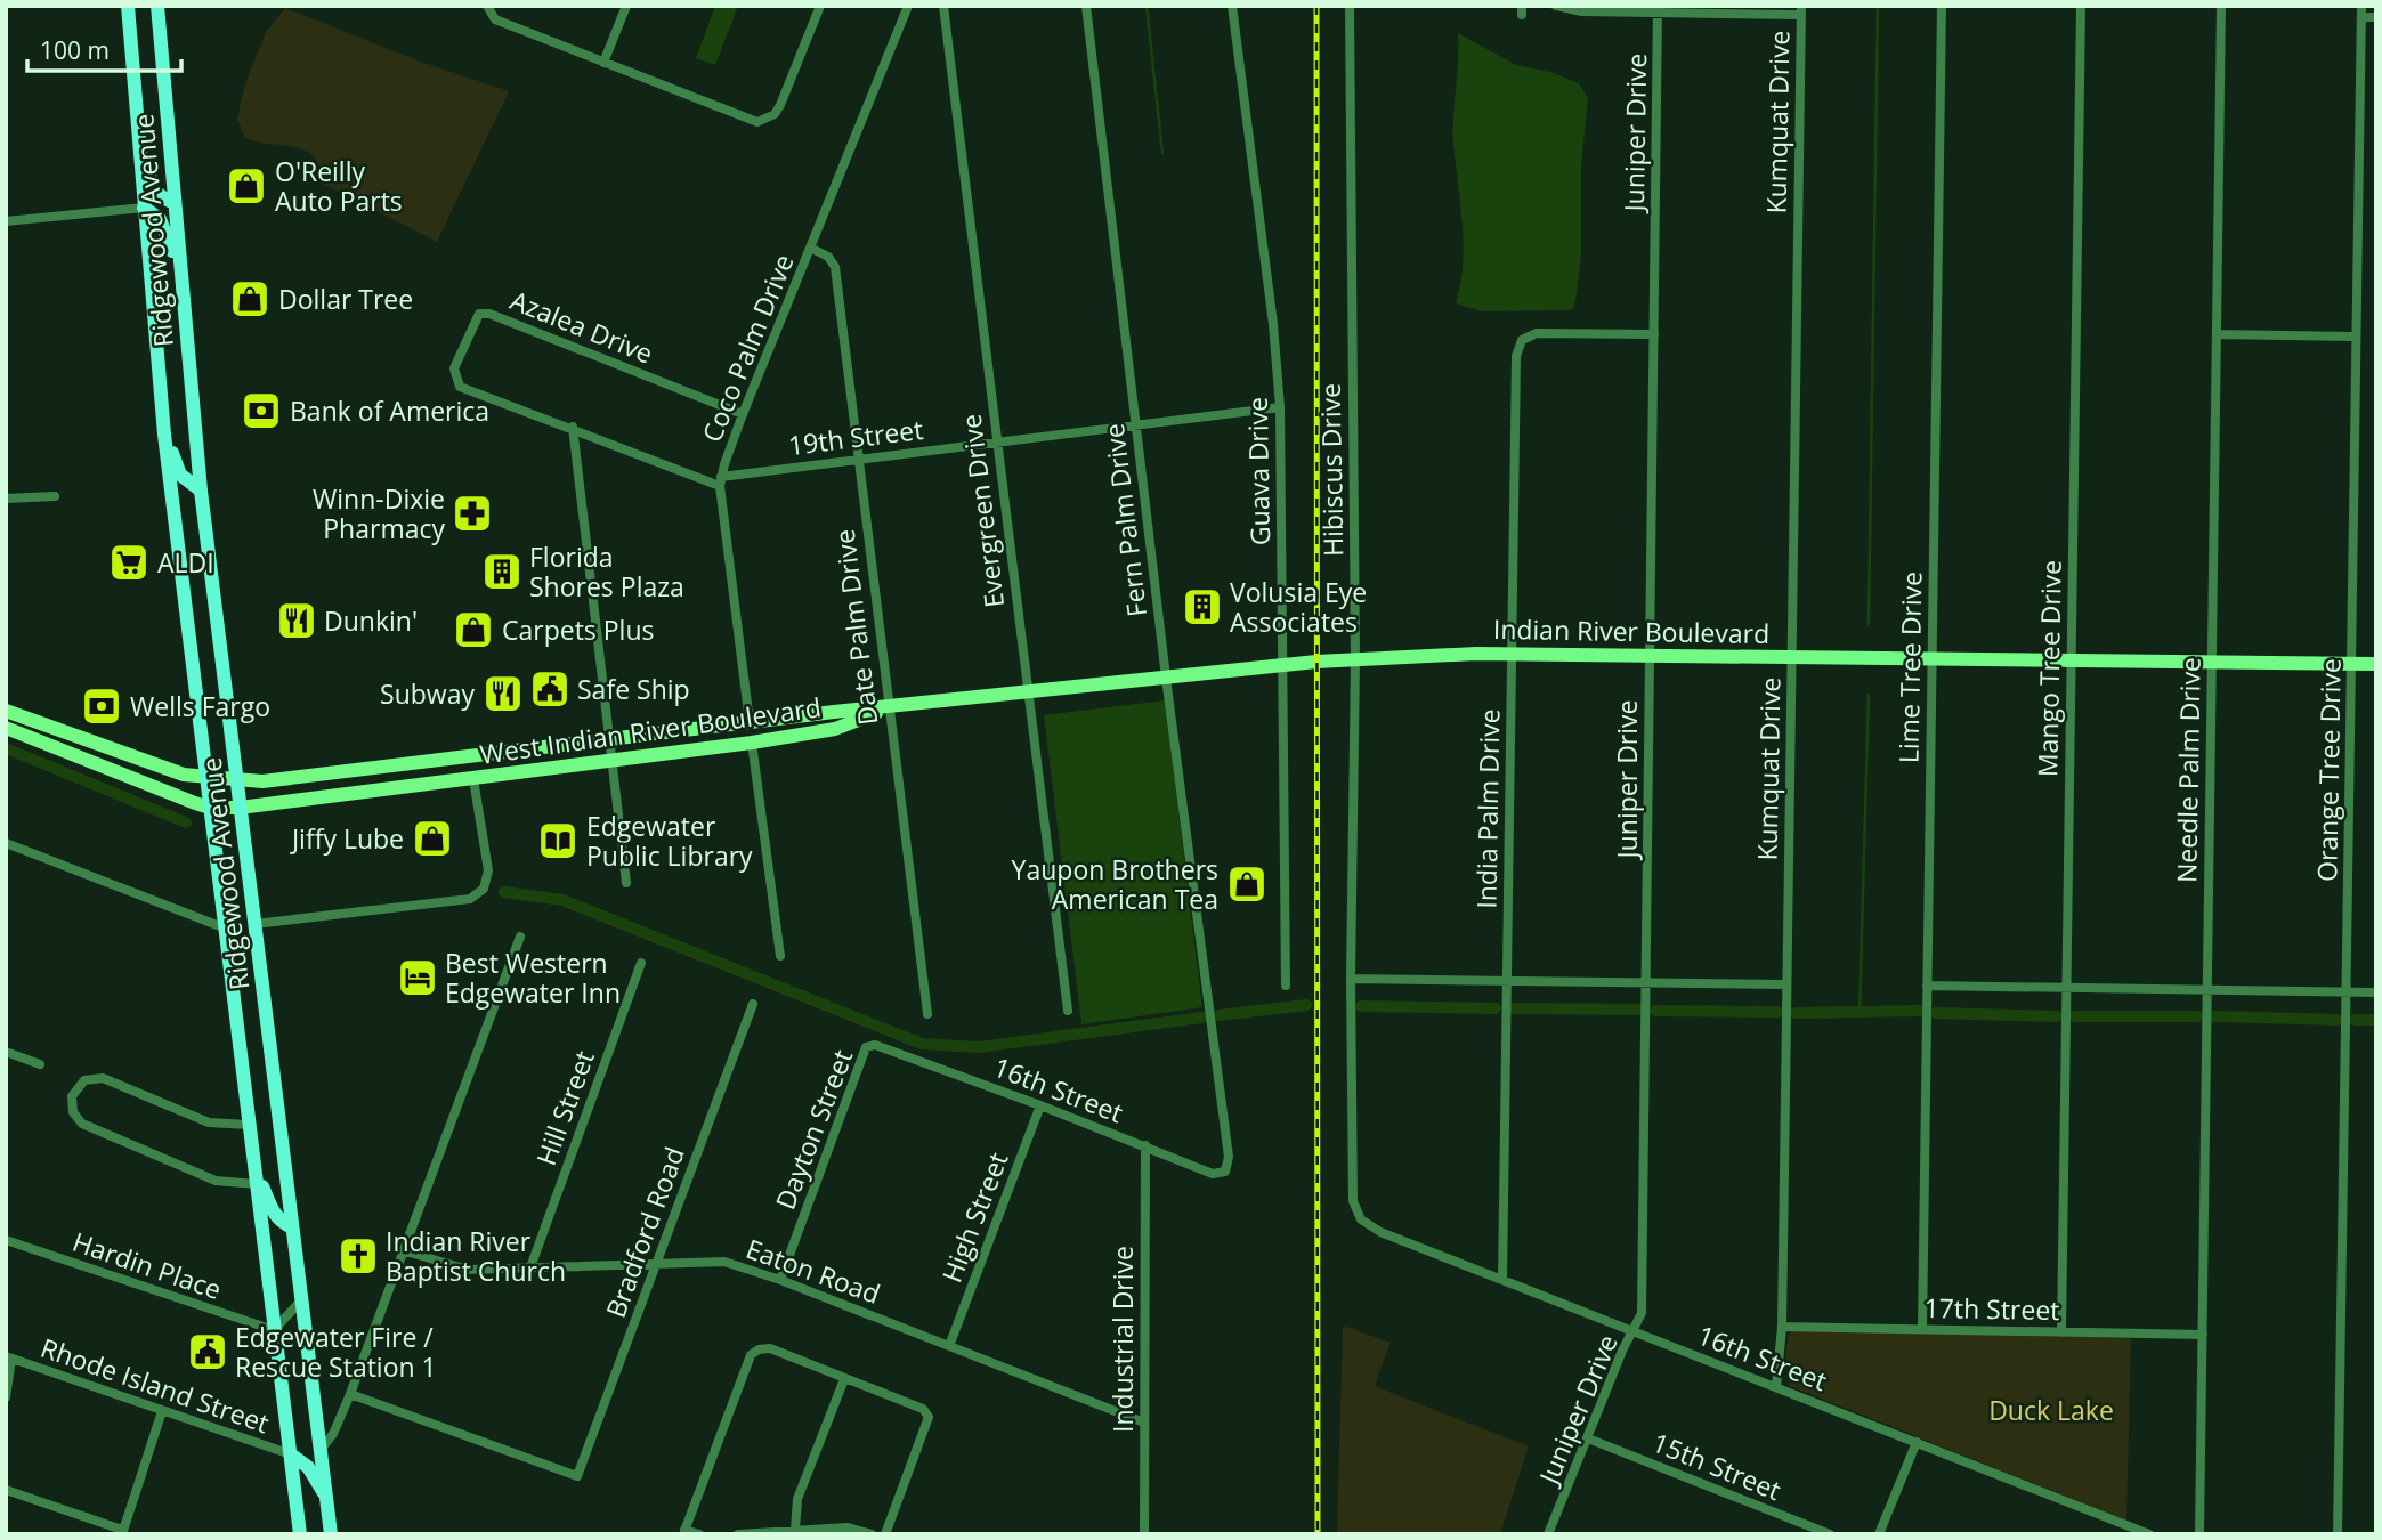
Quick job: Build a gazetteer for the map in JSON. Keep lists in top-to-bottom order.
{
  "streets": {
    "main road": ["Ridgewood Avenue", "Indian River Boulevard", "West Indian River Boulevard"],
    "street": [
      "Kumquat Drive",
      "Juniper Drive",
      "Azalea Drive",
      "Coco Palm Drive",
      "19th Street",
      "Hibiscus Drive",
      "Guava Drive",
      "Evergreen Drive",
      "Fern Palm Drive",
      "Date Palm Drive",
      "Lime Tree Drive",
      "Mango Tree Drive",
      "Needle Palm Drive",
      "Orange Tree Drive",
      "India Palm Drive",
      "16th Street",
      "Hill Street",
      "Dayton Street",
      "High Street",
      "Bradford Road",
      "Hardin Place",
      "Eaton Road",
      "17th Street",
      "Industrial Drive",
      "Rhode Island Street",
      "15th Street"
    ]
  },
  "crossings": [
    ["Kumquat Drive", "Indian River Boulevard"],
    ["Kumquat Drive", "16th Street"],
    ["Kumquat Drive", "17th Street"],
    ["Juniper Drive", "Indian River Boulevard"],
    ["Juniper Drive", "India Palm Drive"],
    ["Juniper Drive", "16th Street"],
    ["Juniper Drive", "15th Street"],
    ["Ridgewood Avenue", "West Indian River Boulevard"],
    ["Ridgewood Avenue", "Hardin Place"],
    ["Ridgewood Avenue", "Rhode Island Street"],
    ["Azalea Drive", "Coco Palm Drive"],
    ["Azalea Drive", "19th Street"],
    ["Coco Palm Drive", "19th Street"],
    ["Coco Palm Drive", "Date Palm Drive"],
    ["Coco Palm Drive", "West Indian River Boulevard"],
    ["19th Street", "Guava Drive"],
    ["19th Street", "Evergreen Drive"],
    ["19th Street", "Fern Palm Drive"],
    ["19th Street", "Date Palm Drive"],
    ["Hibiscus Drive", "Indian River Boulevard"],
    ["Hibiscus Drive", "16th Street"],
    ["Guava Drive", "Indian River Boulevard"],
    ["Evergreen Drive", "Indian River Boulevard"],
    ["Fern Palm Drive", "Indian River Boulevard"],
    ["Fern Palm Drive", "16th Street"],
    ["Date Palm Drive", "Indian River Boulevard"],
    ["Date Palm Drive", "West Indian River Boulevard"],
    ["Indian River Boulevard", "Lime Tree Drive"],
    ["Indian River Boulevard", "Mango Tree Drive"],
    ["Indian River Boulevard", "West Indian River Boulevard"],
    ["Indian River Boulevard", "Needle Palm Drive"],
    ["Indian River Boulevard", "Orange Tree Drive"],
    ["Indian River Boulevard", "India Palm Drive"],
    ["Lime Tree Drive", "17th Street"],
    ["Mango Tree Drive", "17th Street"],
    ["Needle Palm Drive", "17th Street"],
    ["India Palm Drive", "16th Street"],
    ["16th Street", "Dayton Street"],
    ["16th Street", "High Street"],
    ["16th Street", "Industrial Drive"],
    ["Hill Street", "Eaton Road"],
    ["Dayton Street", "Eaton Road"],
    ["High Street", "Eaton Road"],
    ["Bradford Road", "Eaton Road"],
    ["Eaton Road", "Industrial Drive"]
  ],
  "parks": ["Duck Lake"],
  "places": {
    "shop": [
      "O'Reilly Auto Parts",
      "Dollar Tree",
      "Carpets Plus",
      "Jiffy Lube",
      "Yaupon Brothers American Tea"
    ],
    "bank": ["Bank of America", "Wells Fargo"],
    "pharmacy": ["Winn-Dixie Pharmacy"],
    "supermarket": ["ALDI"],
    "building": ["Florida Shores Plaza", "Volusia Eye Associates"],
    "restaurant": ["Dunkin'", "Subway"],
    "public building": ["Safe Ship", "Edgewater Fire / Rescue Station 1"],
    "library": ["Edgewater Public Library"],
    "hotel": ["Best Western Edgewater Inn"],
    "church": ["Indian River Baptist Church"]
  },
  "scale_bar": "100 m"
}
